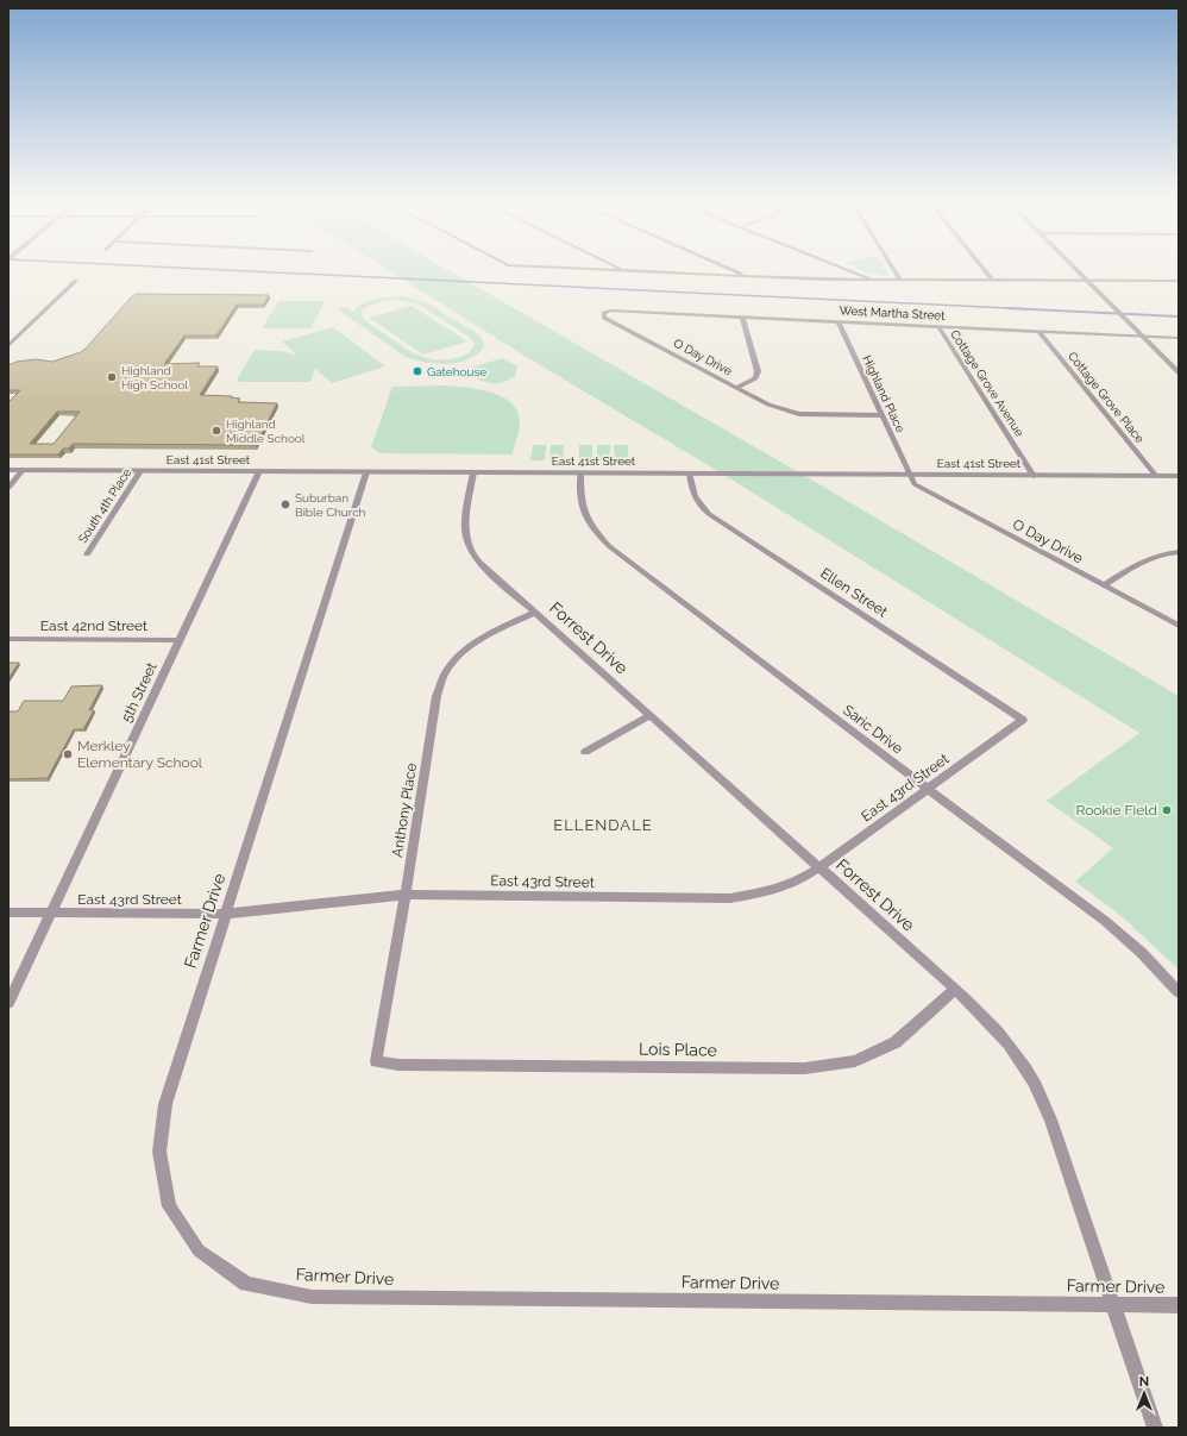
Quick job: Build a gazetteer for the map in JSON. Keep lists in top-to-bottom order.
{
  "streets": {
    "street": [
      "West Martha Street",
      "O Day Drive",
      "Cottage Grove Avenue",
      "Highland Place",
      "Cottage Grove Place",
      "East 41st Street",
      "South 4th Place",
      "Ellen Street",
      "East 42nd Street",
      "Forrest Drive",
      "5th Street",
      "Saric Drive",
      "East 43rd Street",
      "Anthony Place",
      "Farmer Drive",
      "Lois Place"
    ]
  },
  "crossings": [
    ["West Martha Street", "O Day Drive"],
    ["West Martha Street", "Cottage Grove Avenue"],
    ["West Martha Street", "Highland Place"],
    ["West Martha Street", "Cottage Grove Place"],
    ["O Day Drive", "Highland Place"],
    ["O Day Drive", "East 41st Street"],
    ["Cottage Grove Avenue", "East 41st Street"],
    ["Highland Place", "East 41st Street"],
    ["Cottage Grove Place", "East 41st Street"],
    ["East 41st Street", "South 4th Place"],
    ["East 41st Street", "Ellen Street"],
    ["East 41st Street", "Forrest Drive"],
    ["East 41st Street", "5th Street"],
    ["East 41st Street", "Saric Drive"],
    ["East 41st Street", "Farmer Drive"],
    ["Ellen Street", "East 43rd Street"],
    ["East 42nd Street", "5th Street"],
    ["Forrest Drive", "East 43rd Street"],
    ["Forrest Drive", "Anthony Place"],
    ["Forrest Drive", "Farmer Drive"],
    ["Forrest Drive", "Lois Place"],
    ["5th Street", "East 43rd Street"],
    ["Saric Drive", "East 43rd Street"],
    ["East 43rd Street", "Anthony Place"],
    ["East 43rd Street", "Farmer Drive"],
    ["Anthony Place", "Lois Place"]
  ],
  "districts": ["ELLENDALE"],
  "places": [
    "Gatehouse",
    "Highland High School",
    "Highland Middle School",
    "Suburban Bible Church",
    "Merkley Elementary School",
    "Rookie Field"
  ],
  "north": "top"
}
